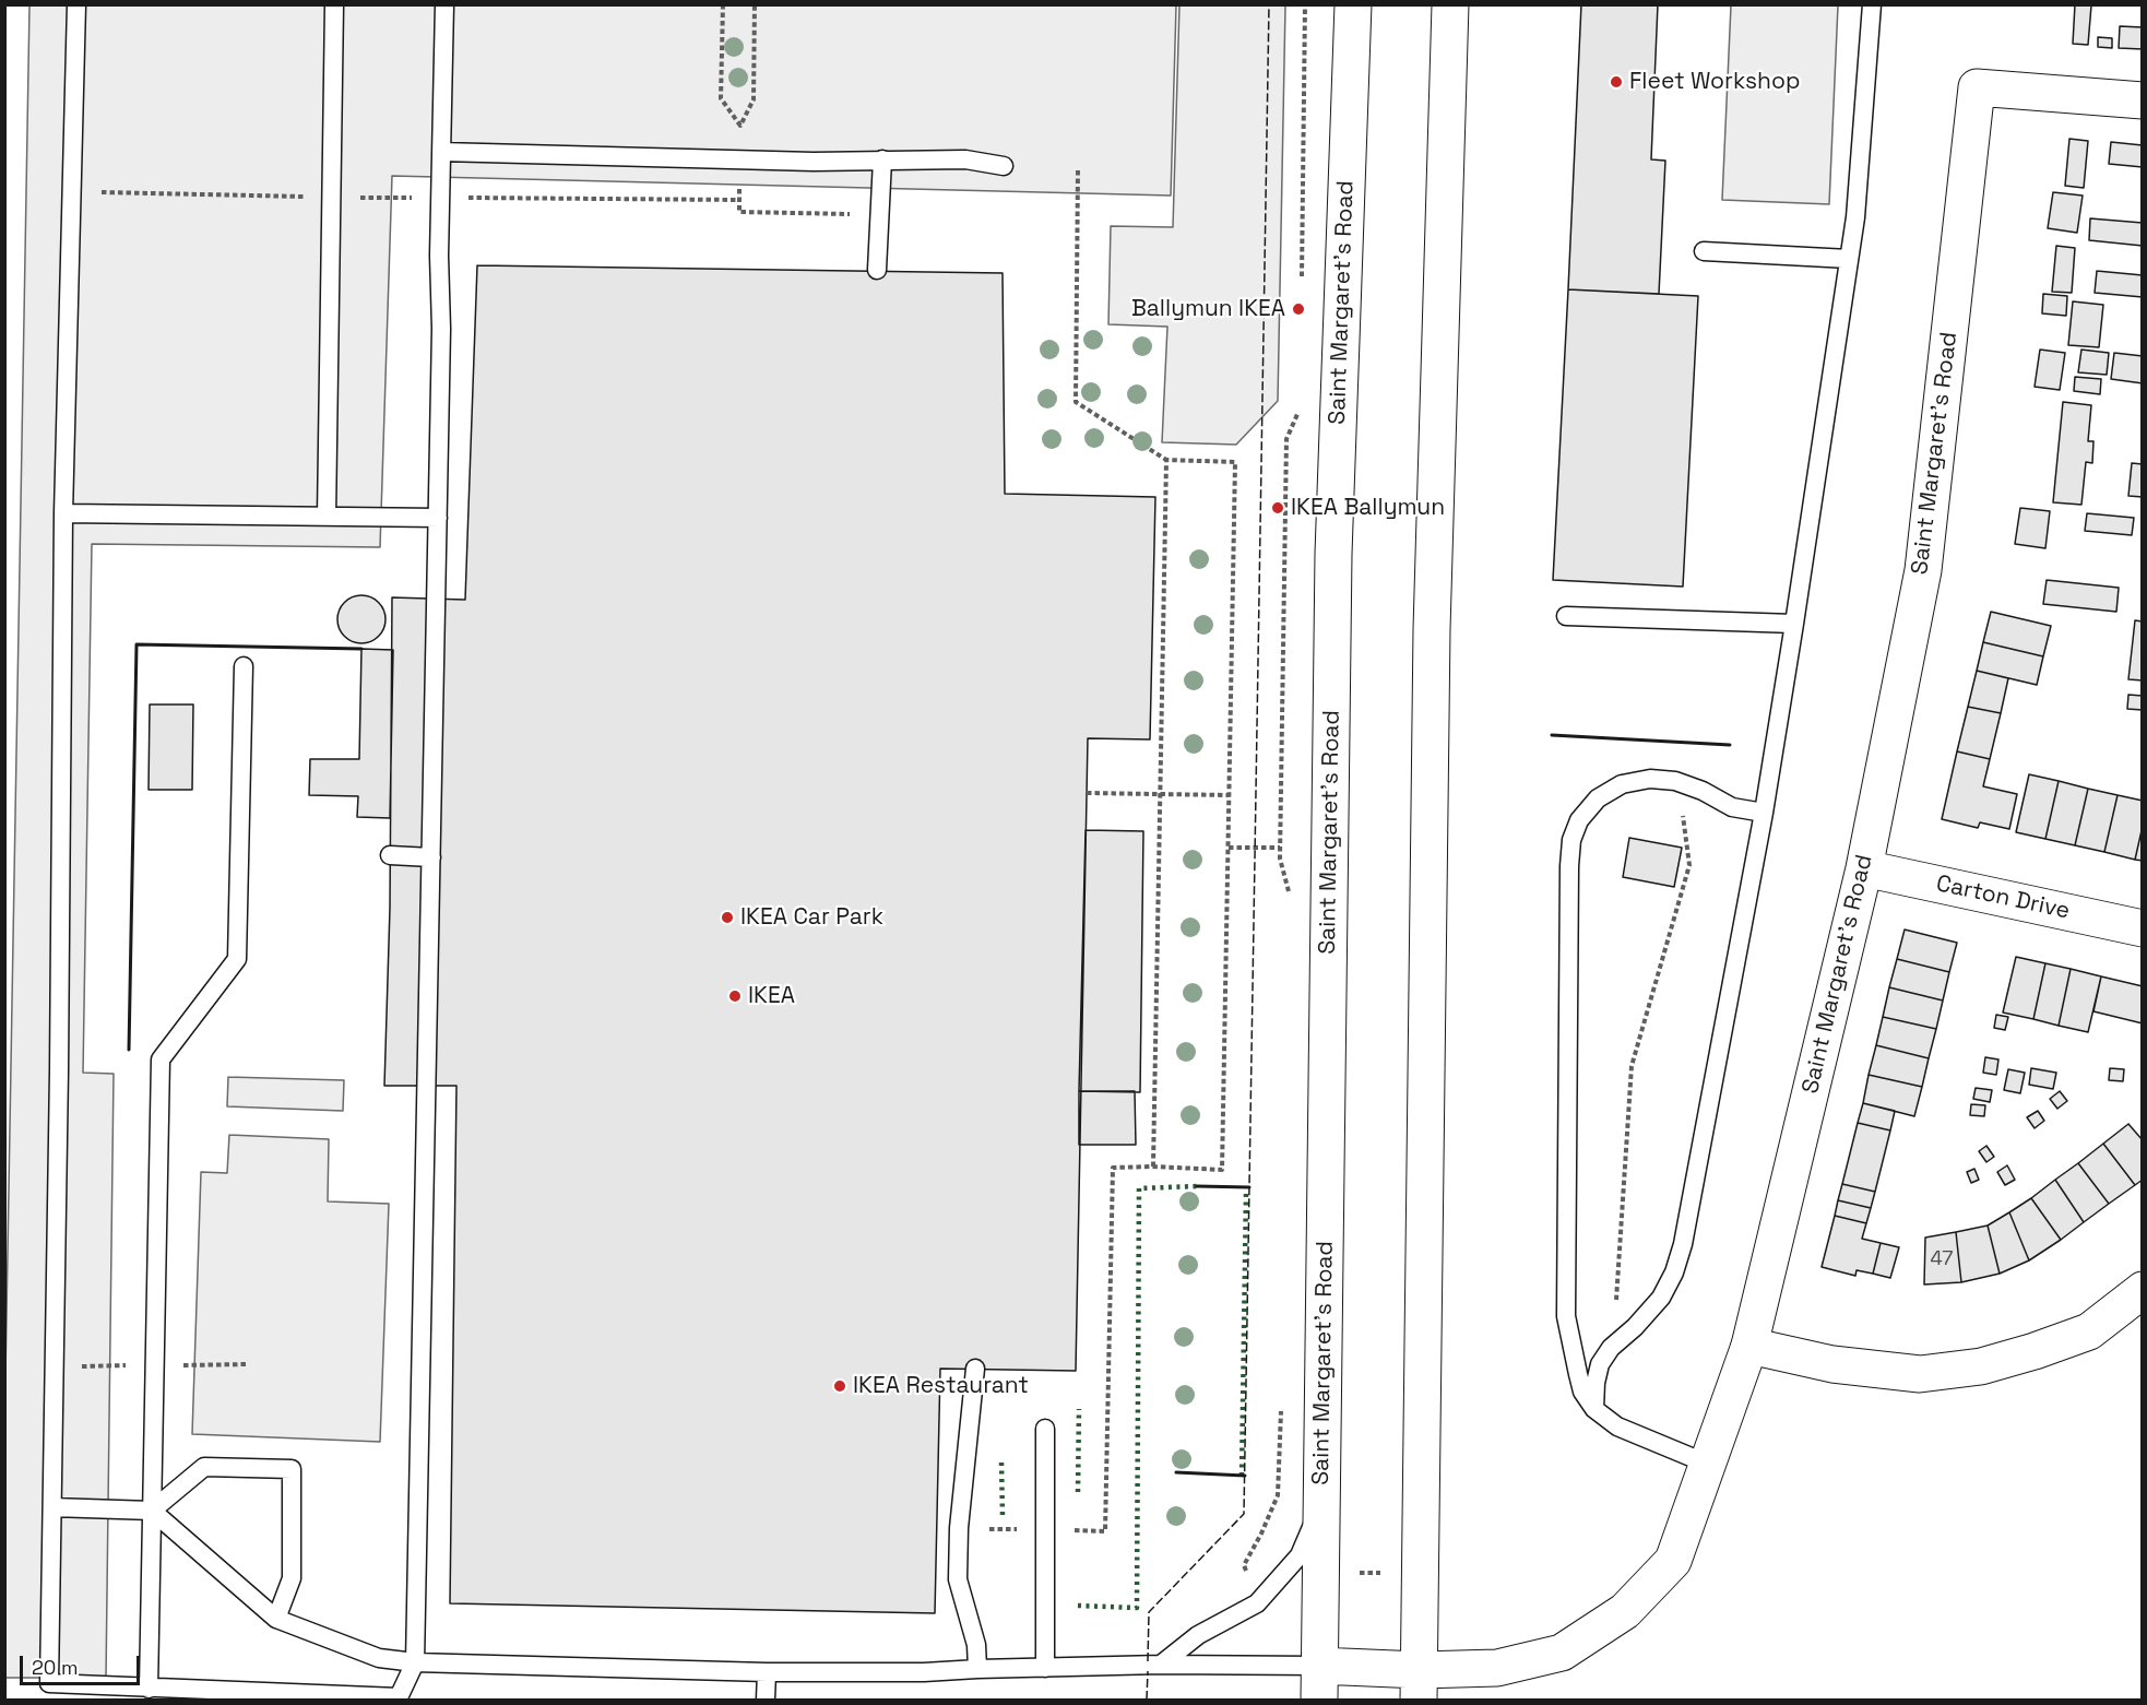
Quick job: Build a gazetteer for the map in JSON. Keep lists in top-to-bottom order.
{
  "streets": {
    "main road": ["Saint Margaret's Road", "Carton Drive"]
  },
  "crossings": [
    ["Saint Margaret's Road", "Carton Drive"]
  ],
  "places": [
    "Fleet Workshop",
    "Ballymun IKEA",
    "IKEA Ballymun",
    "IKEA Car Park",
    "IKEA",
    "IKEA Restaurant"
  ],
  "house_numbers": ["47"],
  "scale_bar": "20 m"
}
